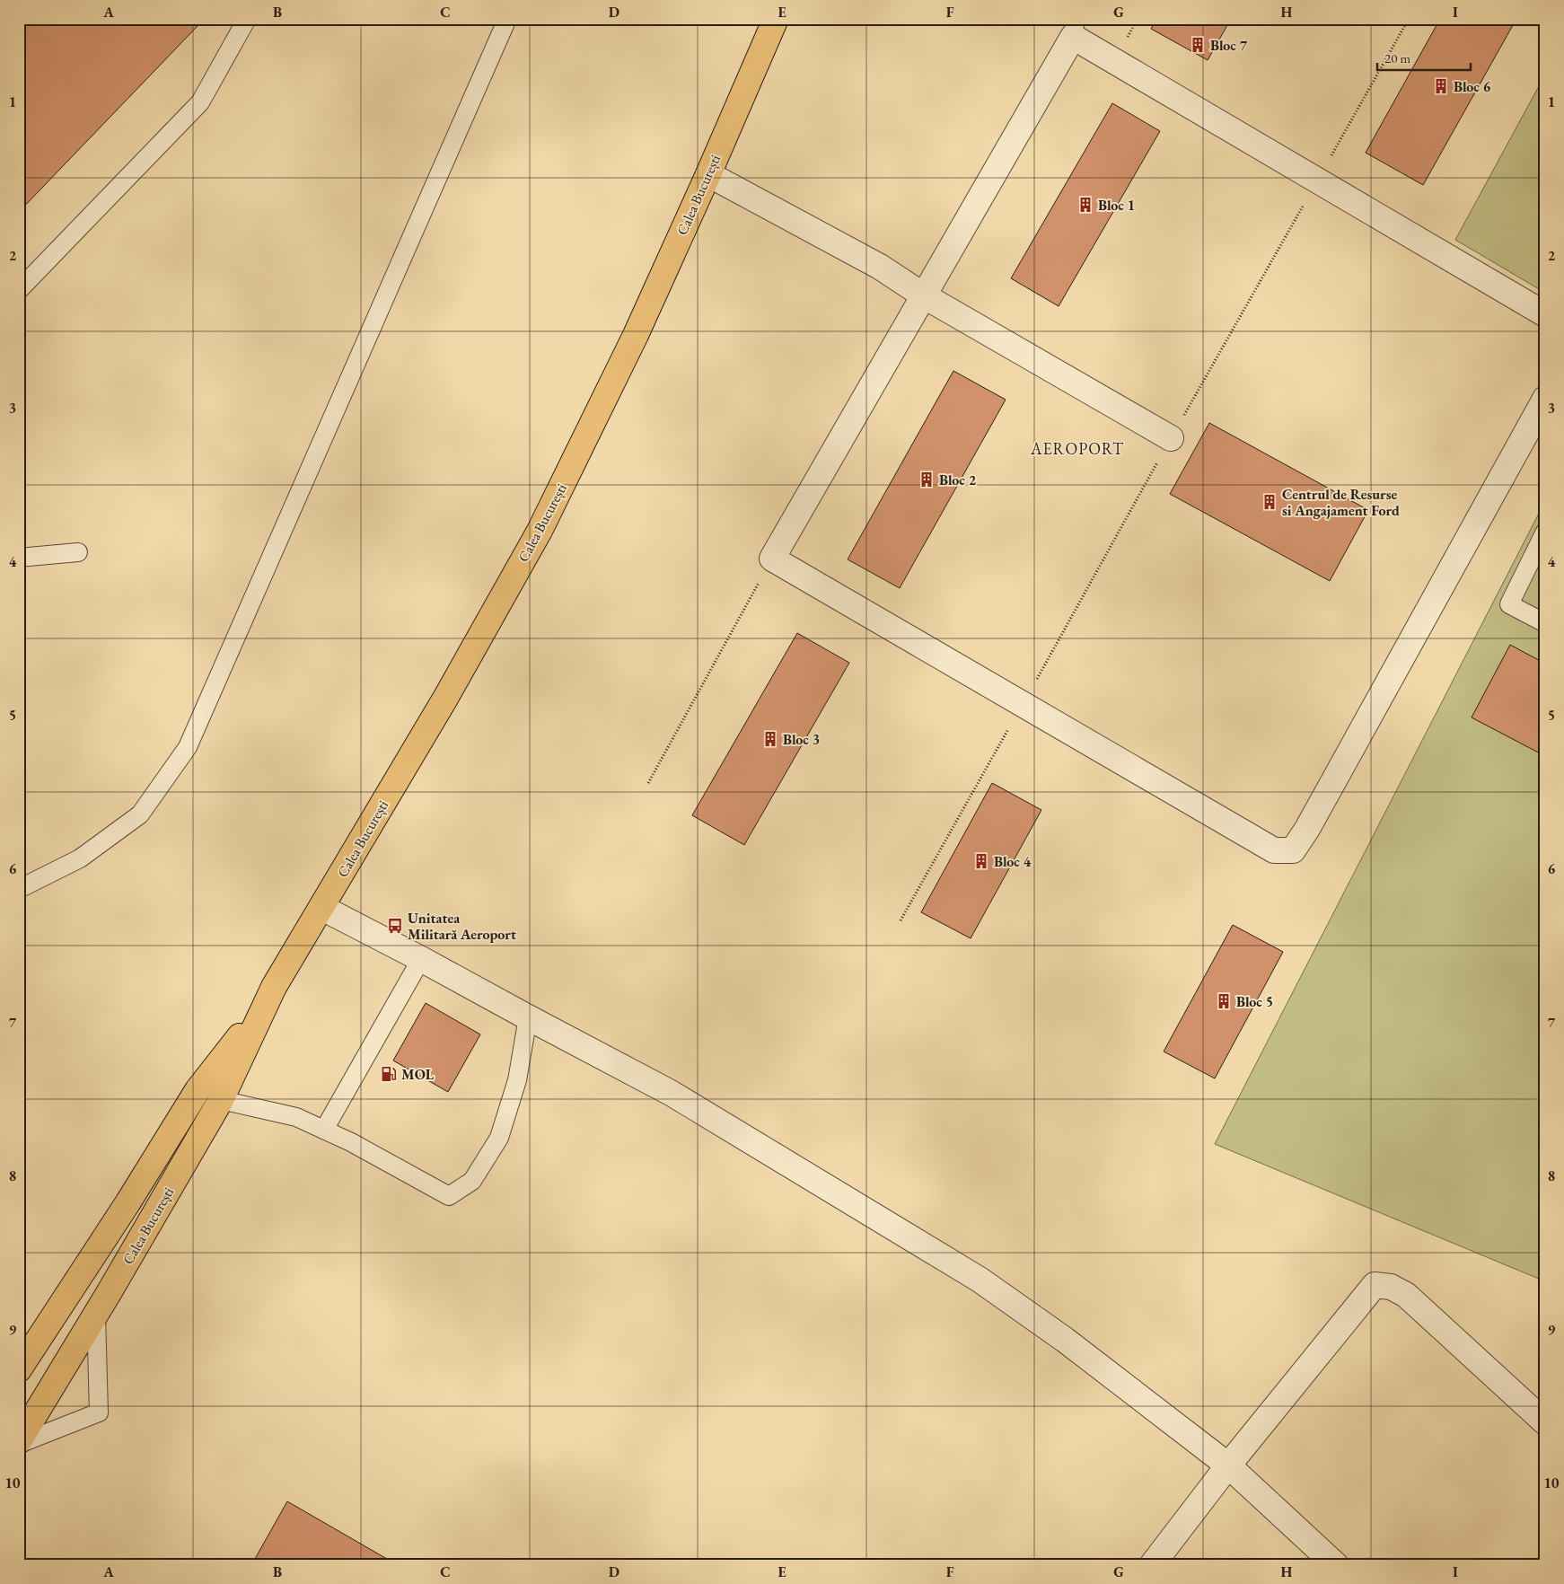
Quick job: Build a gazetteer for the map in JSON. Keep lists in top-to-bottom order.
{
  "streets": {
    "highway": ["Calea București"]
  },
  "districts": ["AEROPORT"],
  "places": {
    "building": [
      "Bloc 7",
      "Bloc 6",
      "Bloc 1",
      "Bloc 2",
      "Centrul de Resurse si Angajament Ford",
      "Bloc 3",
      "Bloc 4",
      "Bloc 5"
    ],
    "bus stop": ["Unitatea Militară Aeroport"],
    "fuel station": ["MOL"]
  },
  "scale_bar": "20 m",
  "grid": {
    "columns": [
      "A",
      "B",
      "C",
      "D",
      "E",
      "F",
      "G",
      "H",
      "I"
    ],
    "rows": [
      "1",
      "2",
      "3",
      "4",
      "5",
      "6",
      "7",
      "8",
      "9",
      "10"
    ]
  }
}
